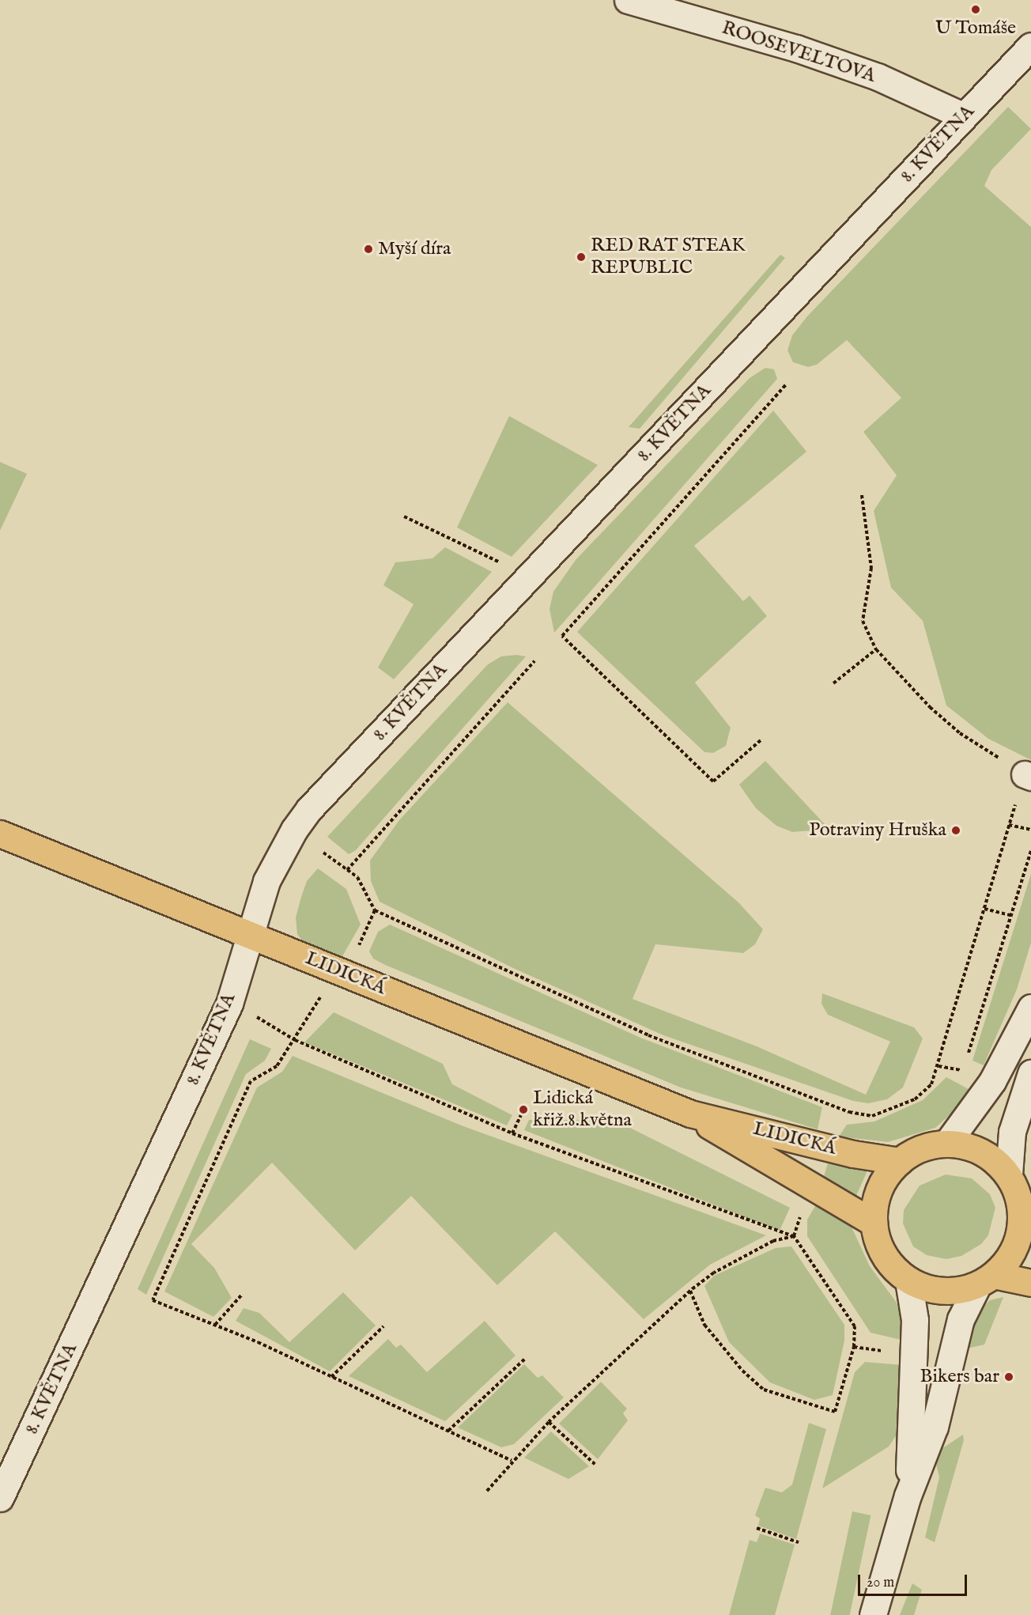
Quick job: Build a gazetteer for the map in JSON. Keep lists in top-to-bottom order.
{
  "streets": {
    "main road": ["LIDICKÁ"],
    "street": ["ROOSEVELTOVA", "8. KVĚTNA"]
  },
  "crossings": [
    ["ROOSEVELTOVA", "8. KVĚTNA"],
    ["8. KVĚTNA", "LIDICKÁ"]
  ],
  "places": [
    "U Tomáše",
    "Myší díra",
    "RED RAT STEAK REPUBLIC",
    "Potraviny Hruška",
    "Lidická křiž.8.května",
    "Bikers bar"
  ],
  "scale_bar": "20 m"
}
